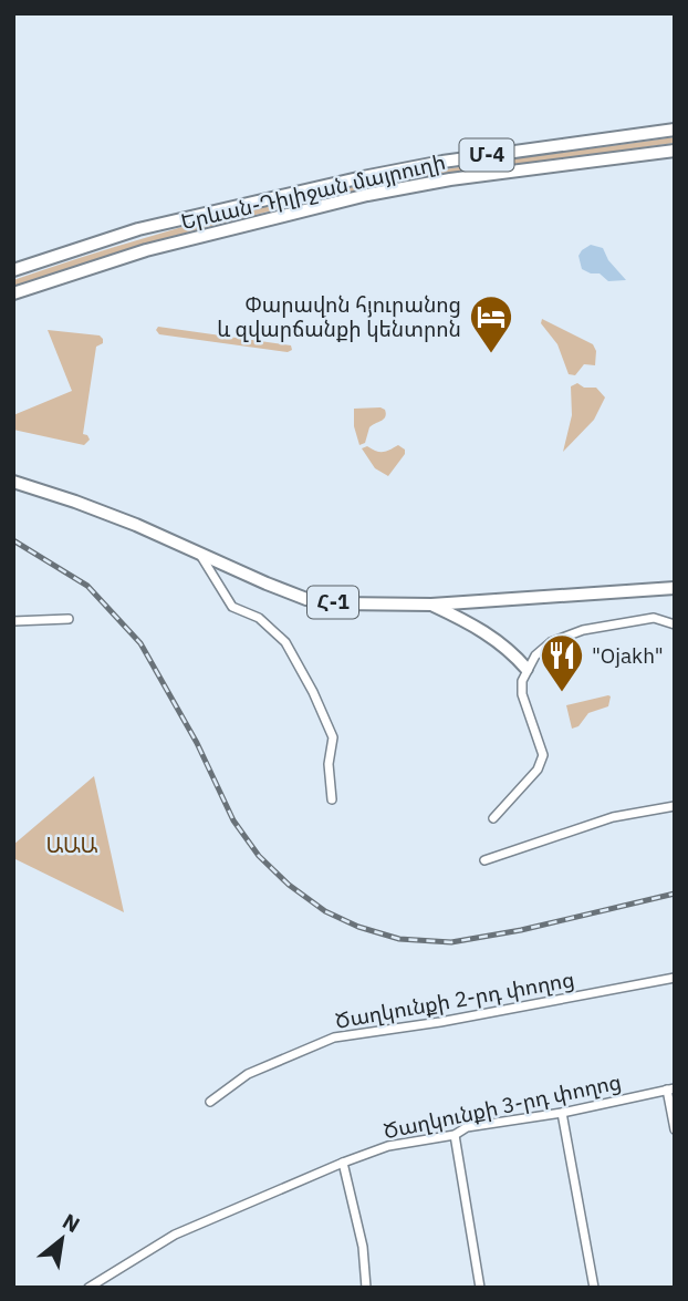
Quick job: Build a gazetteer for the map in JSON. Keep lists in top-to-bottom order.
{
  "streets": {
    "main road": ["Մ-4", "Երևան-Դիլիջան մայրուղի", "Հ-1"],
    "street": ["Ծաղկունքի 2-րդ փողոց", "Ծաղկունքի 3-րդ փողոց"]
  },
  "parks": ["ԱԱԱ"],
  "places": {
    "hotel": ["Փարավոն հյուրանոց և զվարճանքի կենտրոն"],
    "restaurant": ["\"Ojakh\""]
  },
  "north": "top right"
}
